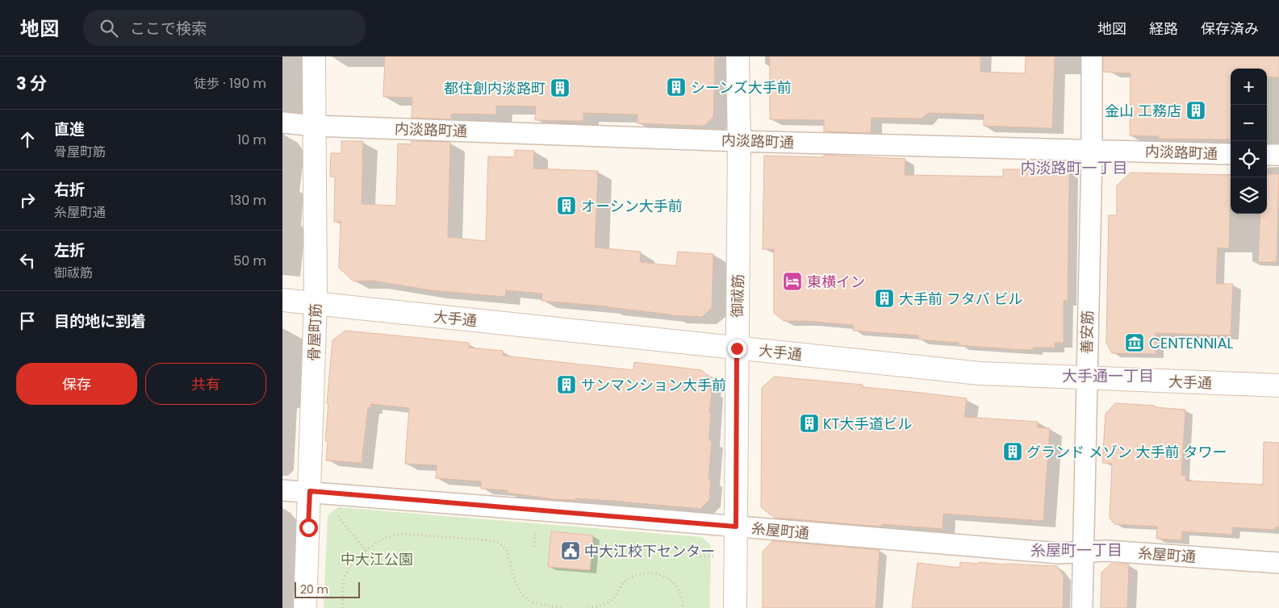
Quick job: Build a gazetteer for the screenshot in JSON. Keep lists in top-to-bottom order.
{
  "streets": {
    "street": [
      "内淡路町通",
      "御祓筋",
      "大手通",
      "骨屋町筋",
      "善安筋",
      "糸屋町通"
    ]
  },
  "crossings": [
    ["内淡路町通", "御祓筋"],
    ["内淡路町通", "骨屋町筋"],
    ["内淡路町通", "善安筋"],
    ["御祓筋", "大手通"],
    ["御祓筋", "糸屋町通"],
    ["大手通", "骨屋町筋"],
    ["大手通", "善安筋"],
    ["骨屋町筋", "糸屋町通"],
    ["善安筋", "糸屋町通"]
  ],
  "districts": ["内淡路町一丁目", "大手通一丁目", "糸屋町一丁目"],
  "parks": ["中大江公園"],
  "places": {
    "building": [
      "シーンズ大手前",
      "都住創内淡路町",
      "金山 工務店",
      "オーシン大手前",
      "大手前 フタバ ビル",
      "サンマンション大手前",
      "KT大手道ビル",
      "グランド メゾン 大手前 タワー"
    ],
    "hotel": ["東横イン"],
    "museum": ["CENTENNIAL"],
    "public building": ["中大江校下センター"]
  },
  "scale_bar": "20 m",
  "page": {
    "header": "地図",
    "search": "ここで検索",
    "nav": ["地図", "経路", "保存済み"],
    "heading": ["3 分", "徒歩 · 190 m"],
    "map_buttons": ["+", "−"],
    "list": [
      ["直進", "骨屋町筋", "10 m"],
      ["右折", "糸屋町通", "130 m"],
      ["左折", "御祓筋", "50 m"],
      "目的地に到着"
    ],
    "buttons": ["保存", "共有"],
    "scale": "20 m"
  }
}
